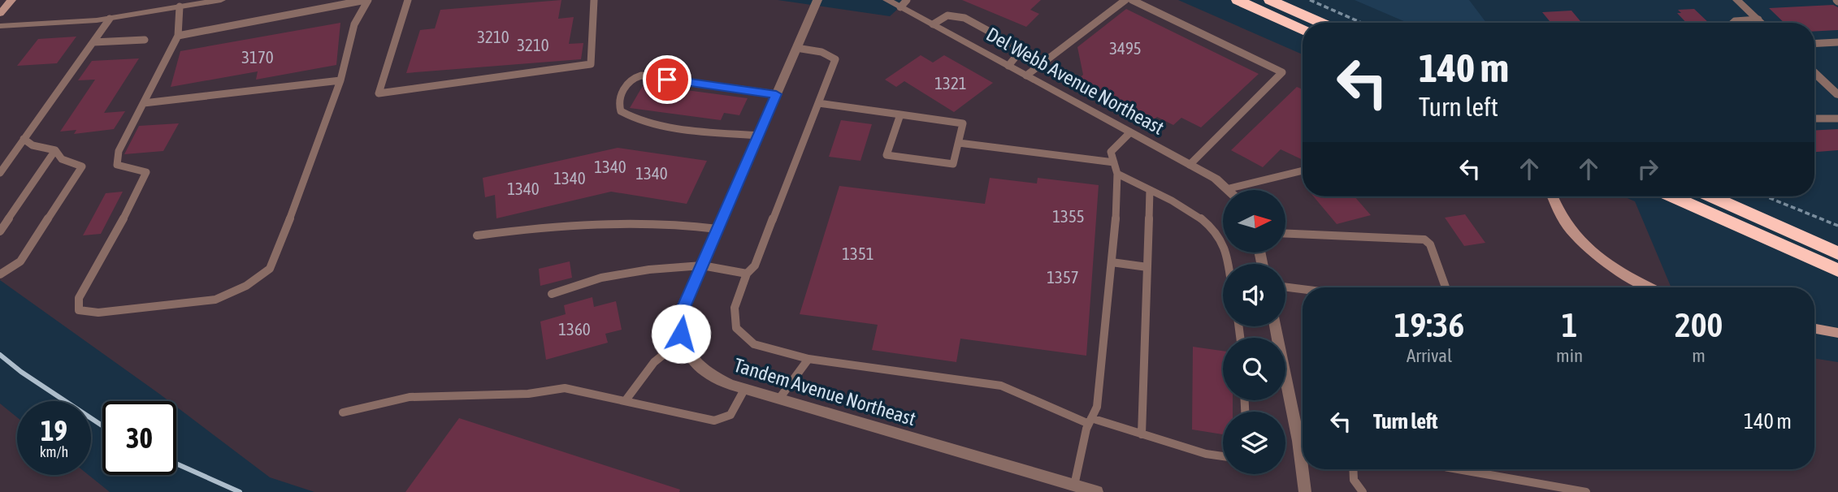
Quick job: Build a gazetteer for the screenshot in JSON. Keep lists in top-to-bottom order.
{
  "streets": {
    "street": ["Del Webb Avenue Northeast", "Tandem Avenue Northeast"]
  },
  "house_numbers": [
    "3210",
    "3210",
    "3495",
    "3170",
    "1321",
    "1340",
    "1340",
    "1340",
    "1340",
    "1355",
    "1351",
    "1357",
    "1360"
  ],
  "north": "right",
  "page": {
    "turn": ["140 m", "Turn left"],
    "eta": [
      "19:36",
      "Arrival",
      "1",
      "min",
      "200",
      "m"
    ],
    "list": [
      {
        "name": "Turn left",
        "value": "140 m"
      }
    ],
    "speed": "19 km/h",
    "limit": "30"
  }
}
